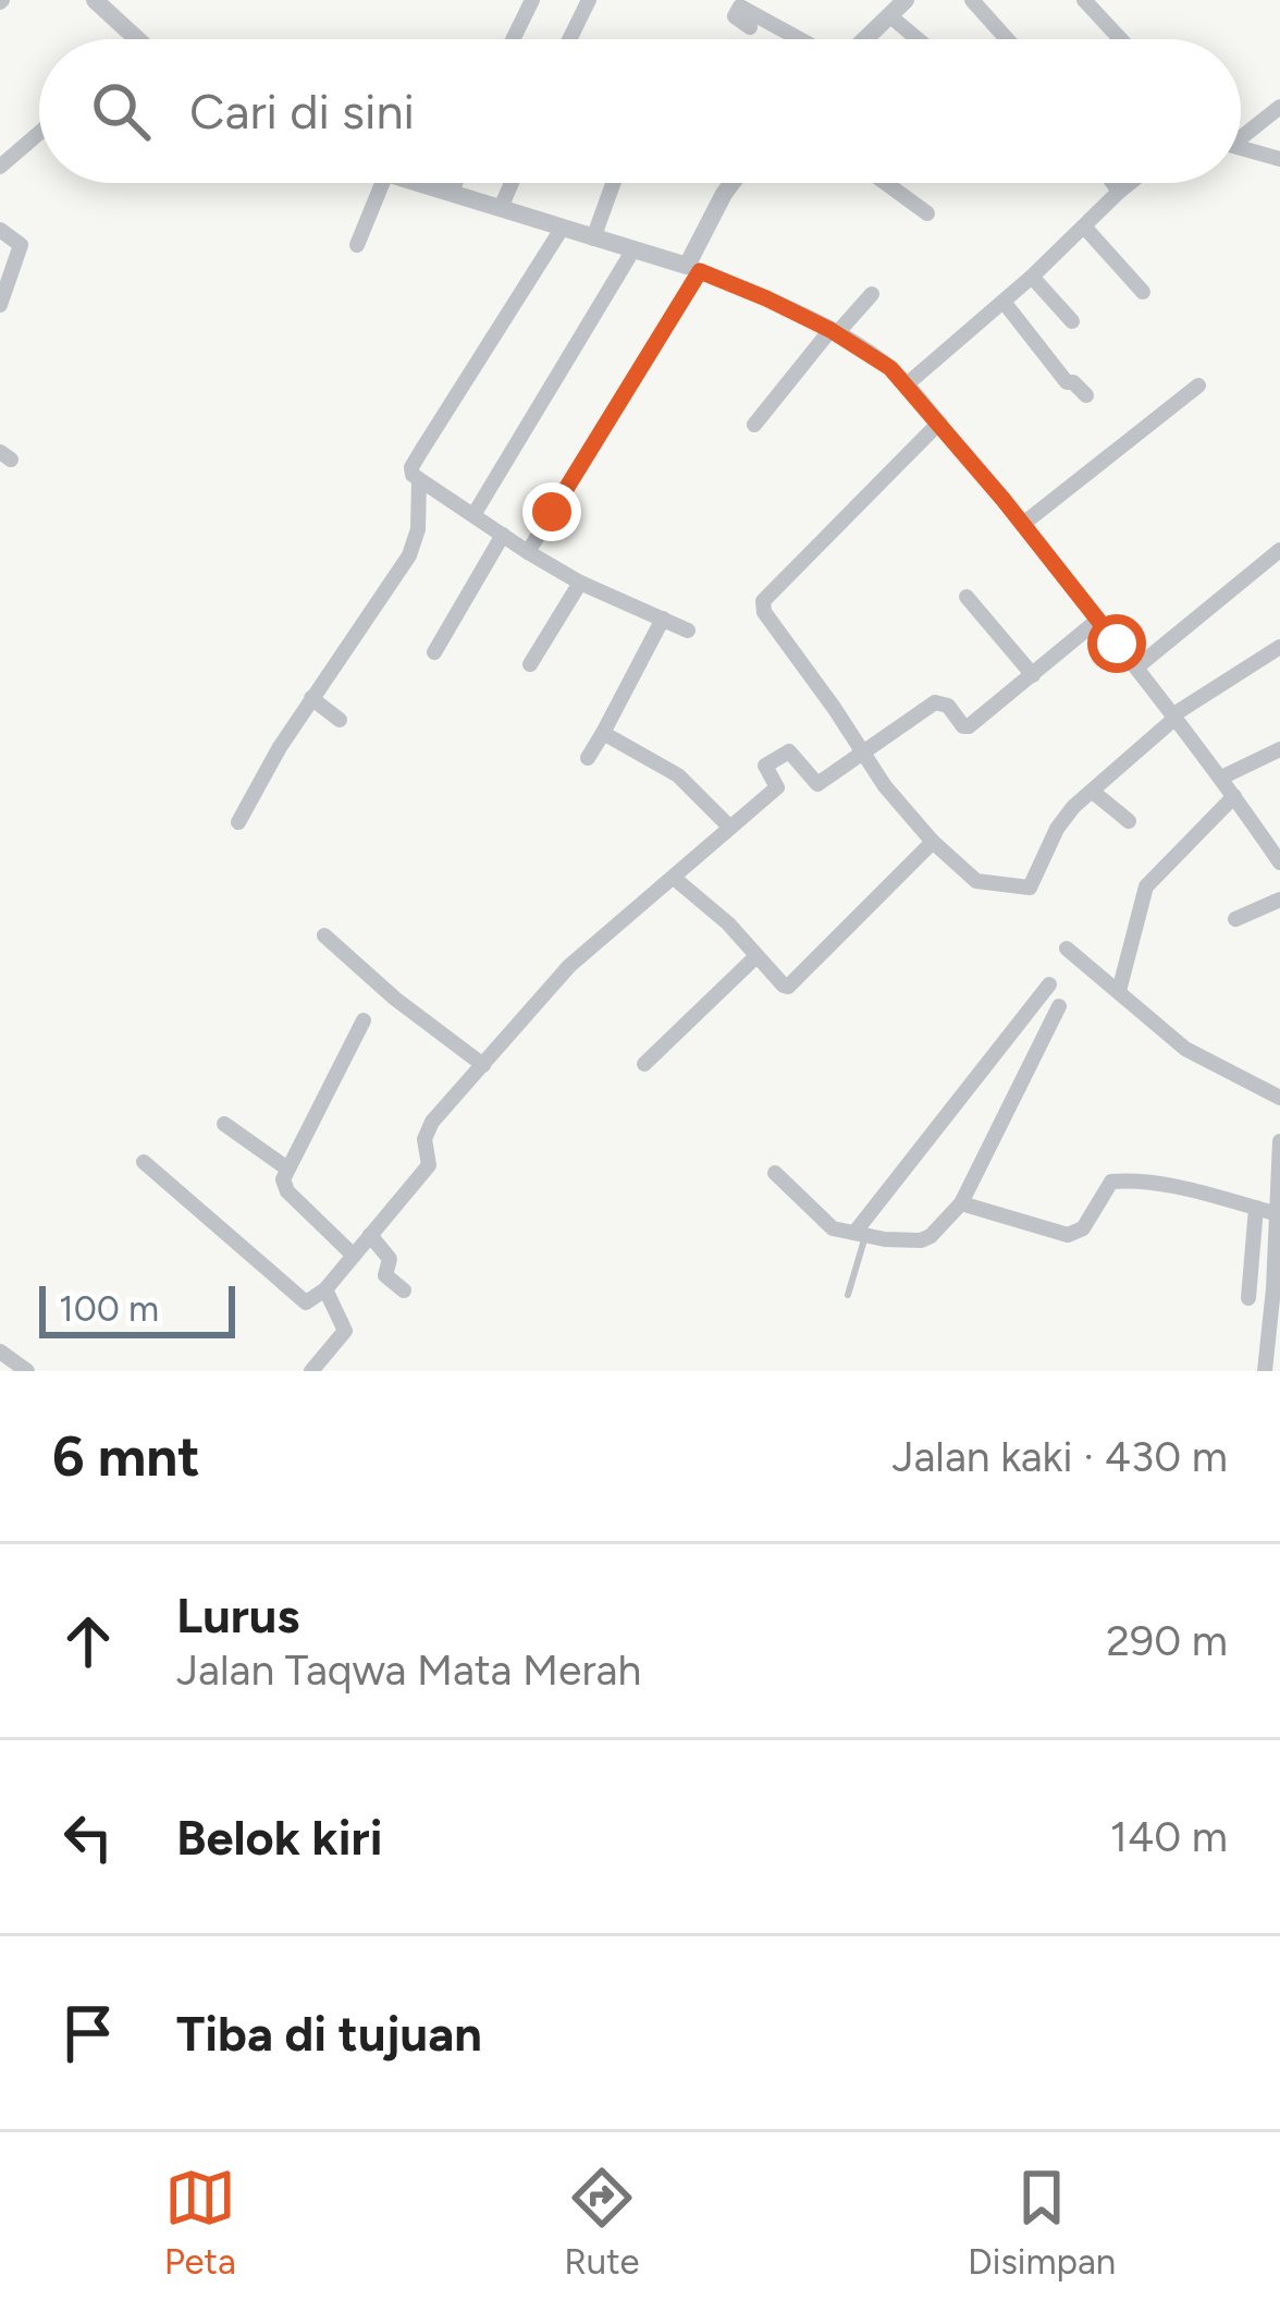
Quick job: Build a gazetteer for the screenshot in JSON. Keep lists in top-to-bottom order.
{
  "scale_bar": "100 m",
  "page": {
    "search": "Cari di sini",
    "scale": "100 m",
    "heading": ["6 mnt", "Jalan kaki · 430 m"],
    "list": [
      ["Lurus", "Jalan Taqwa Mata Merah", "290 m"],
      ["Belok kiri", "140 m"],
      "Tiba di tujuan"
    ],
    "nav": ["Peta", "Rute", "Disimpan"]
  }
}
